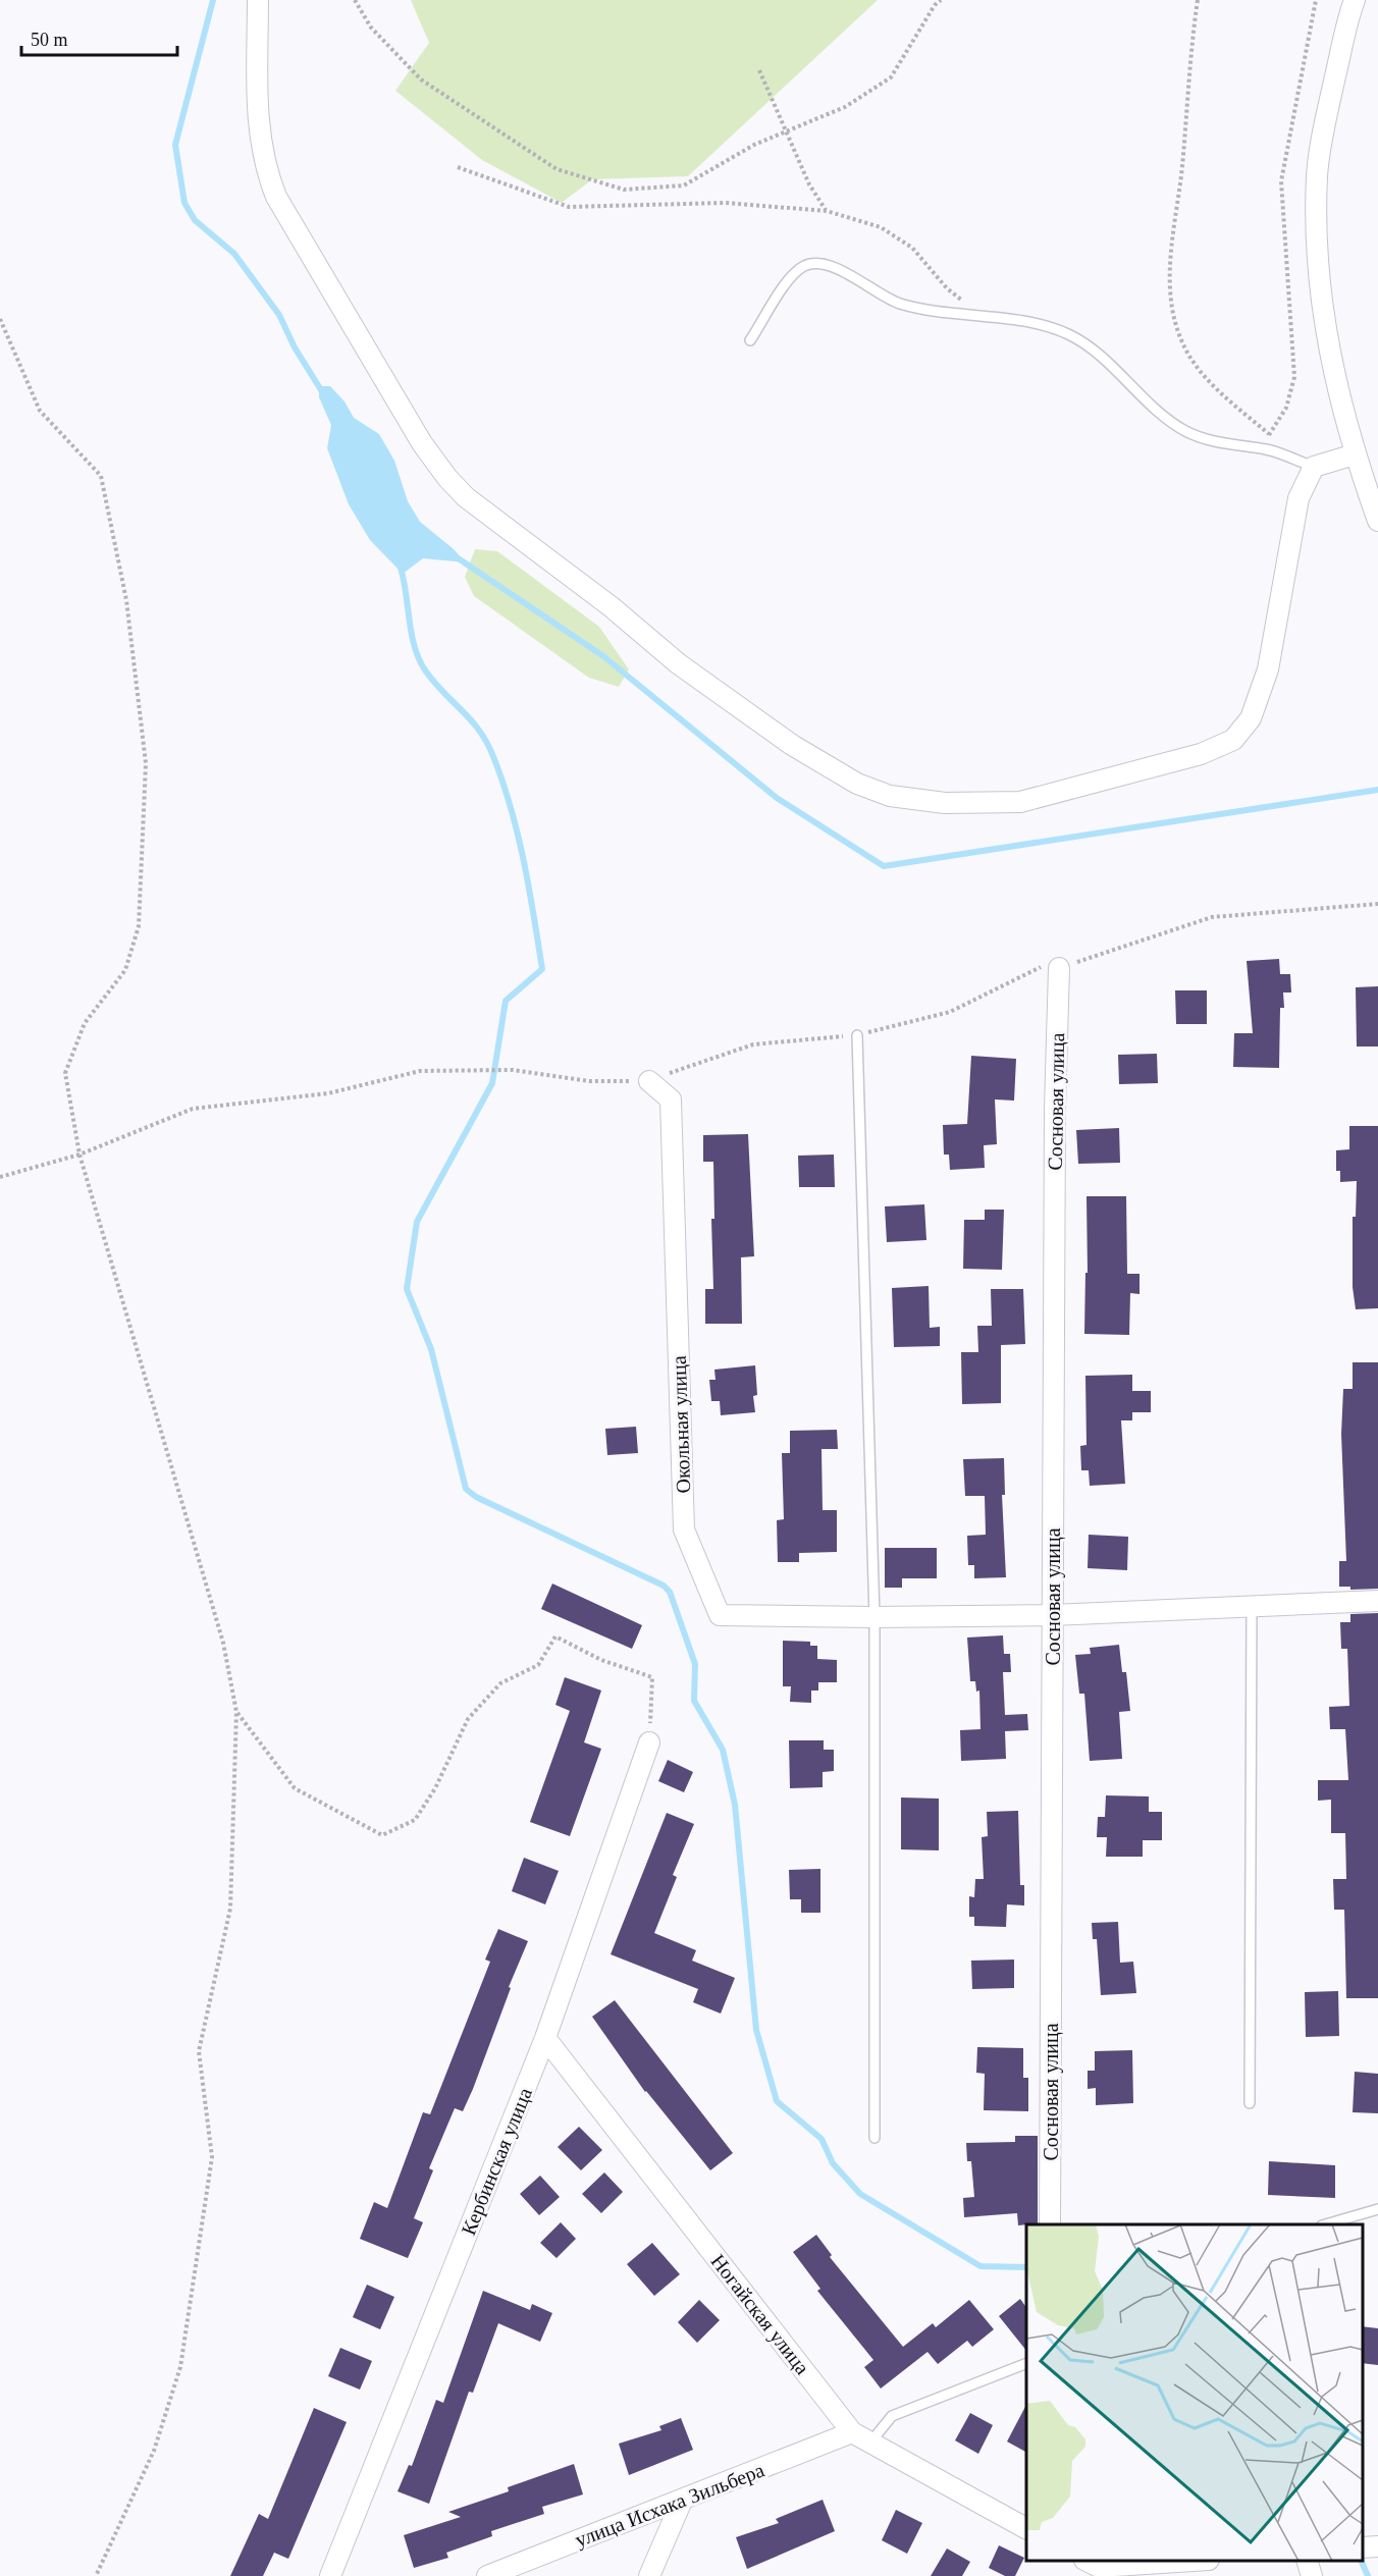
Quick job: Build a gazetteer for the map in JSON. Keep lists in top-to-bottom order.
{
  "streets": {
    "street": [
      "Сосновая улица",
      "Окольная улица",
      "Кербинская улица",
      "Ногайская улица",
      "улица Исхака Зильбера"
    ]
  },
  "crossings": [
    ["Кербинская улица", "Ногайская улица"],
    ["Ногайская улица", "улица Исхака Зильбера"]
  ],
  "scale_bar": "50 m"
}
